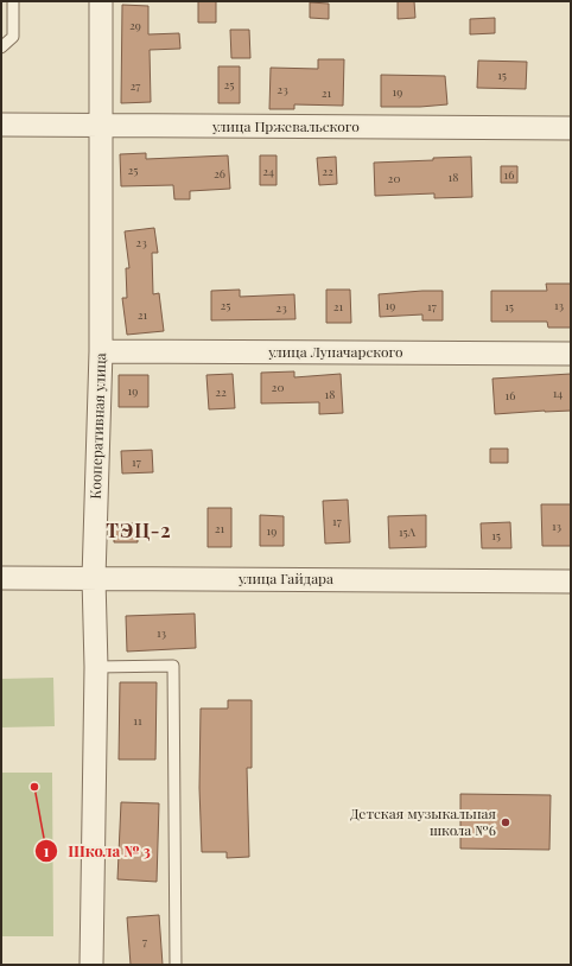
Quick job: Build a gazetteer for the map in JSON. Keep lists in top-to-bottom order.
{
  "streets": {
    "street": [
      "улица Пржевальского",
      "улица Луначарского",
      "Кооперативная улица",
      "улица Гайдара"
    ]
  },
  "crossings": [
    ["улица Пржевальского", "Кооперативная улица"],
    ["улица Луначарского", "Кооперативная улица"],
    ["Кооперативная улица", "улица Гайдара"]
  ],
  "districts": ["ТЭЦ-2"],
  "places": ["Школа № 3", "Детская музыкальная школа №6"],
  "house_numbers": [
    "29",
    "15",
    "25",
    "27",
    "23",
    "19",
    "21",
    "25",
    "24",
    "22",
    "26",
    "16",
    "18",
    "20",
    "23",
    "25",
    "19",
    "13",
    "21",
    "17",
    "15",
    "23",
    "21",
    "20",
    "19",
    "22",
    "14",
    "18",
    "16",
    "17",
    "17",
    "13",
    "21",
    "19",
    "15А",
    "15",
    "13",
    "11",
    "7"
  ]
}
